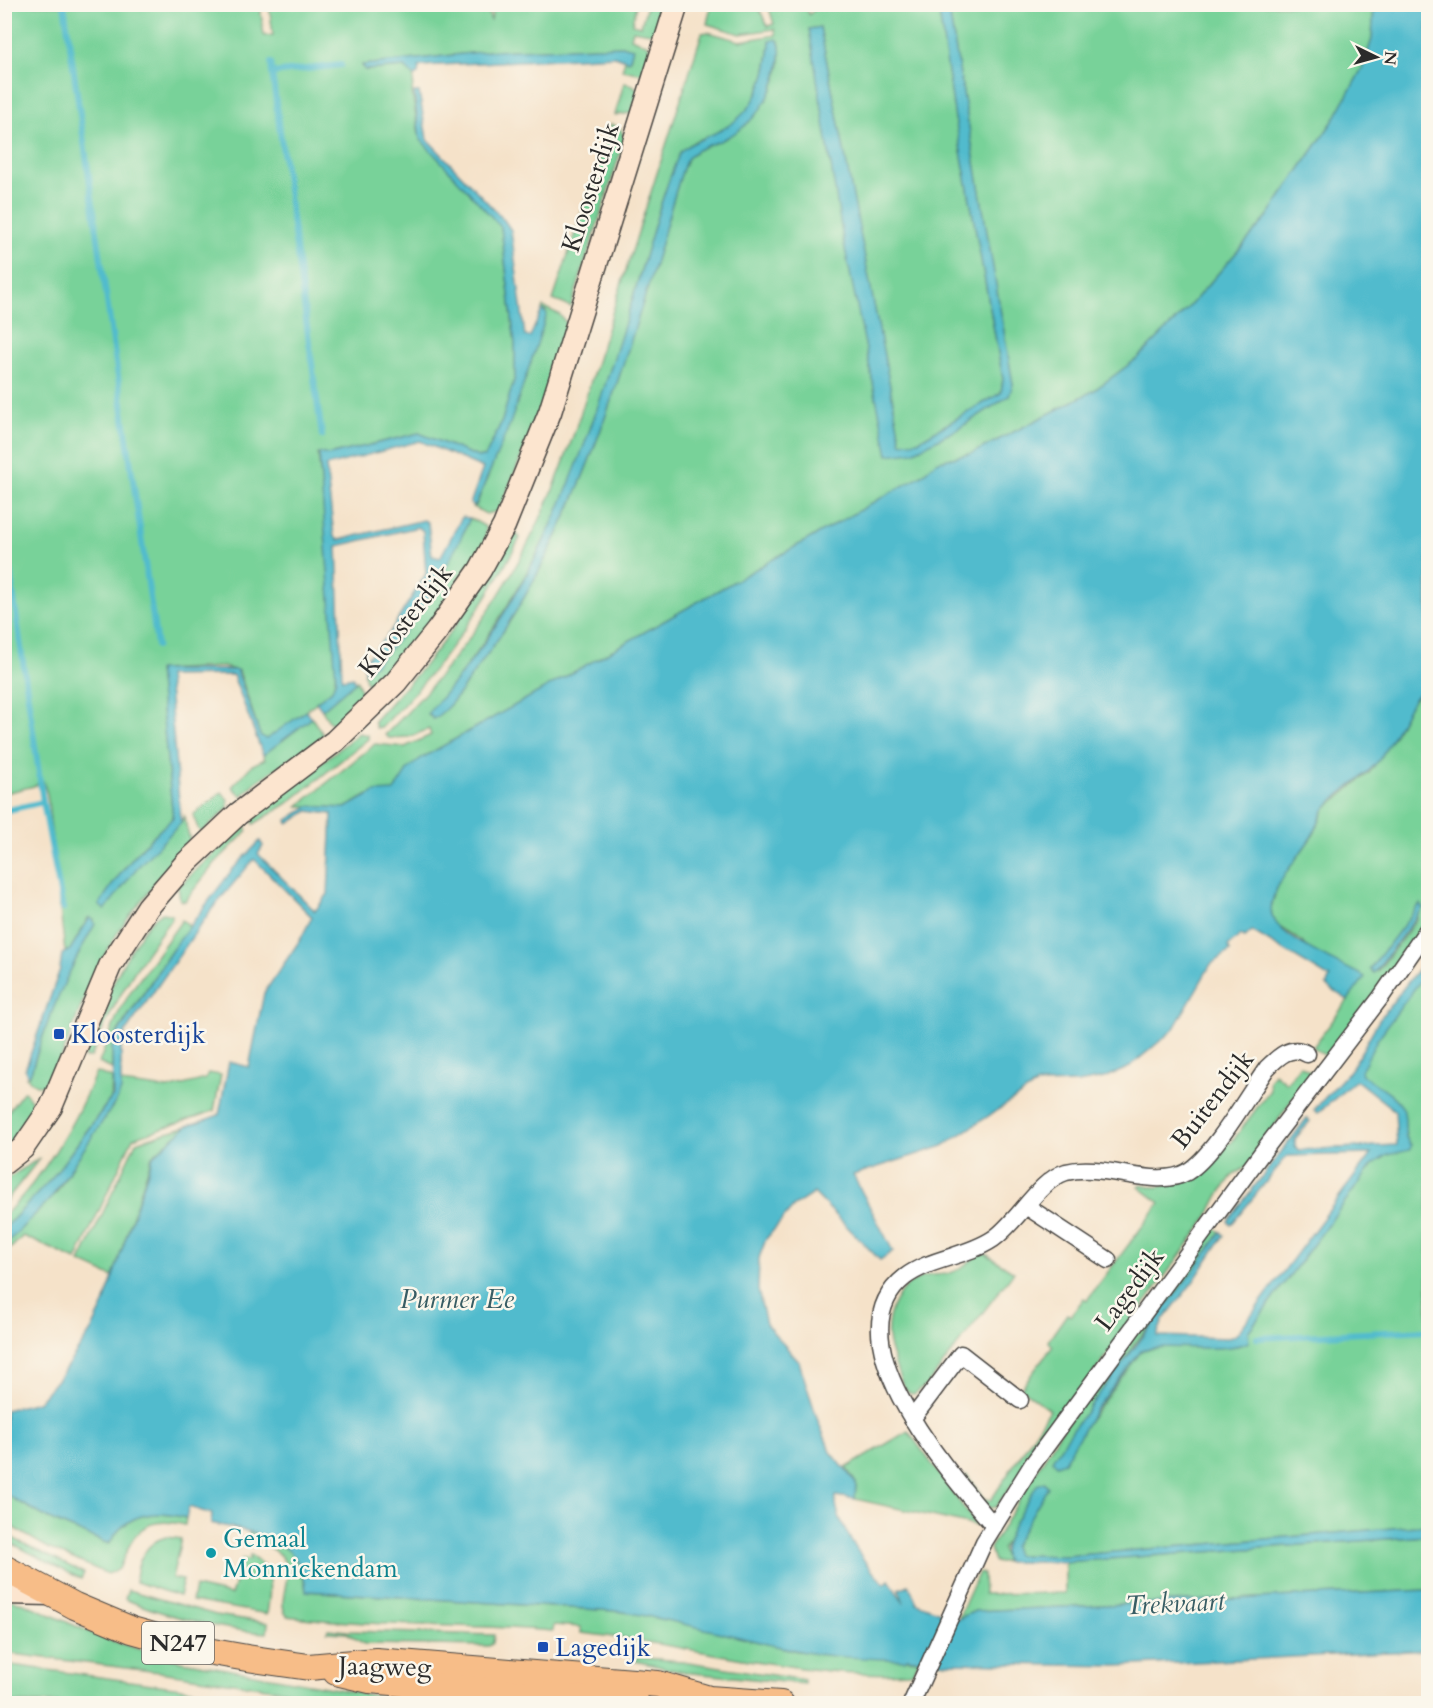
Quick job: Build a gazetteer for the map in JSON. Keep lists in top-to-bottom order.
{
  "streets": {
    "main road": ["N247", "Jaagweg"],
    "street": ["Kloosterdijk", "Buitendijk", "Lagedijk"]
  },
  "crossings": [
    ["Buitendijk", "Lagedijk"],
    ["N247", "Jaagweg"]
  ],
  "water": ["Purmer Ee", "Trekvaart"],
  "places": {
    "transit": ["Kloosterdijk", "Lagedijk"],
    "other": ["Gemaal Monnickendam"]
  },
  "north": "right"
}
